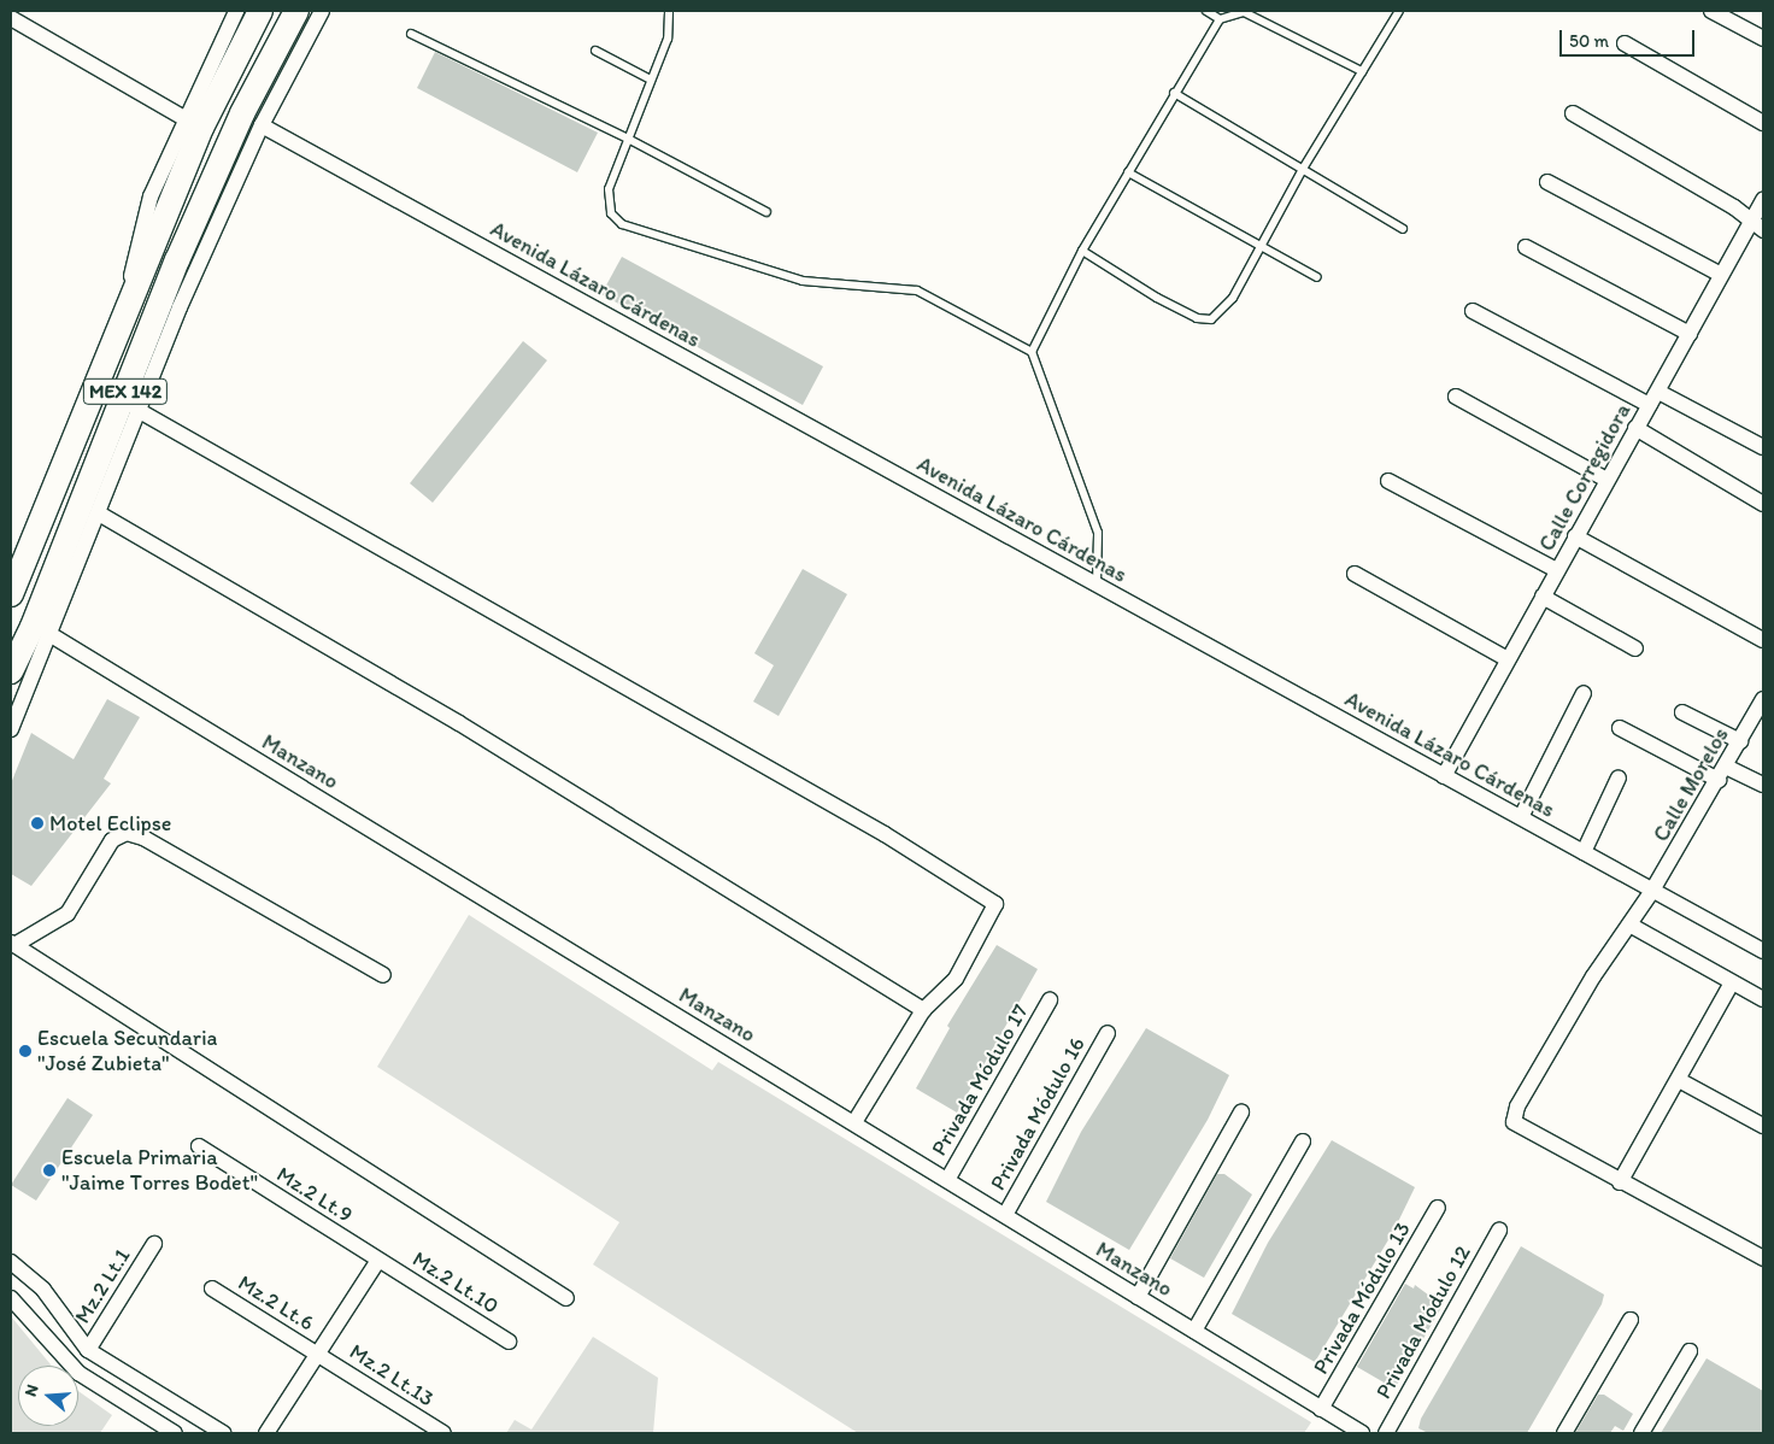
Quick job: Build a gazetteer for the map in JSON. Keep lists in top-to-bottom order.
{
  "streets": {
    "highway": ["MEX 142"],
    "street": [
      "Avenida Lázaro Cárdenas",
      "Calle Corregidora",
      "Manzano",
      "Calle Morelos",
      "Privada Módulo 17",
      "Privada Módulo 16",
      "Mz.2 Lt.9",
      "Mz.2 Lt.10",
      "Mz.2 Lt.1",
      "Privada Módulo 13",
      "Mz.2 Lt.6",
      "Privada Módulo 12",
      "Mz.2 Lt.13"
    ]
  },
  "crossings": [
    ["Avenida Lázaro Cárdenas", "Calle Corregidora"],
    ["Avenida Lázaro Cárdenas", "Calle Morelos"],
    ["Manzano", "Privada Módulo 17"],
    ["Manzano", "Privada Módulo 16"],
    ["Manzano", "Privada Módulo 13"],
    ["Mz.2 Lt.9", "Mz.2 Lt.10"],
    ["Mz.2 Lt.6", "Mz.2 Lt.13"]
  ],
  "places": ["Motel Eclipse", "Escuela Secundaria \"José Zubieta\"", "Escuela Primaria \"Jaime Torres Bodet\""],
  "scale_bar": "50 m",
  "north": "left"
}
